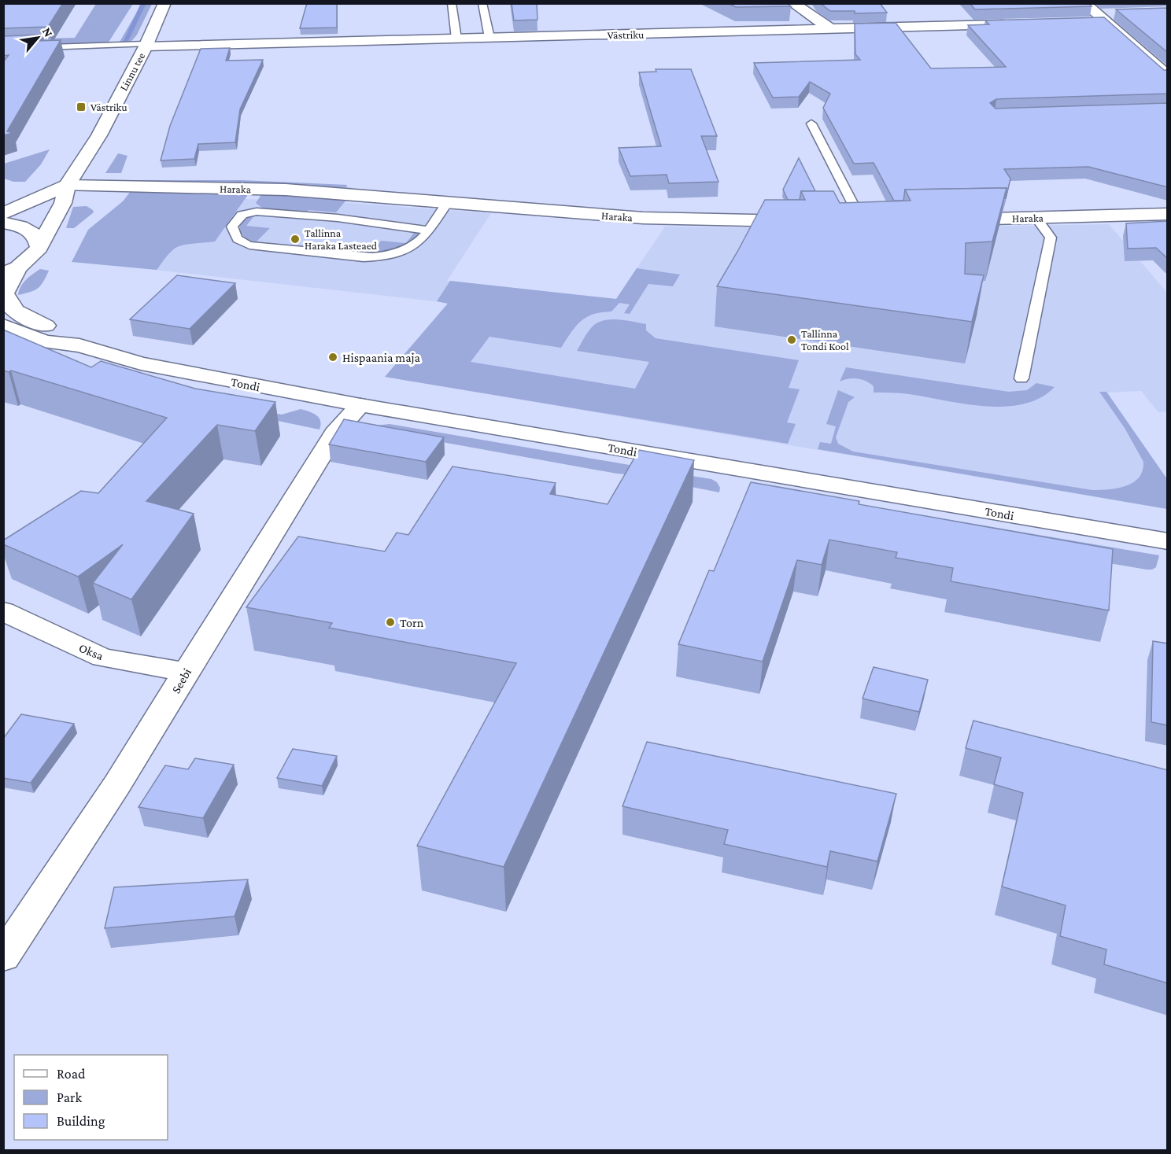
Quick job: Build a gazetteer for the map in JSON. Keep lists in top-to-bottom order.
{
  "streets": {
    "street": [
      "Västriku",
      "Linnu tee",
      "Haraka",
      "Tondi",
      "Oksa",
      "Seebi"
    ]
  },
  "crossings": [
    ["Västriku", "Linnu tee"],
    ["Linnu tee", "Haraka"],
    ["Linnu tee", "Tondi"],
    ["Tondi", "Seebi"],
    ["Oksa", "Seebi"]
  ],
  "places": {
    "transit": ["Västriku"],
    "other": [
      "Tallinna Haraka Lasteaed",
      "Tallinna Tondi Kool",
      "Hispaania maja",
      "Torn"
    ]
  },
  "legend": ["Road", "Park", "Building"],
  "north": "top right"
}
